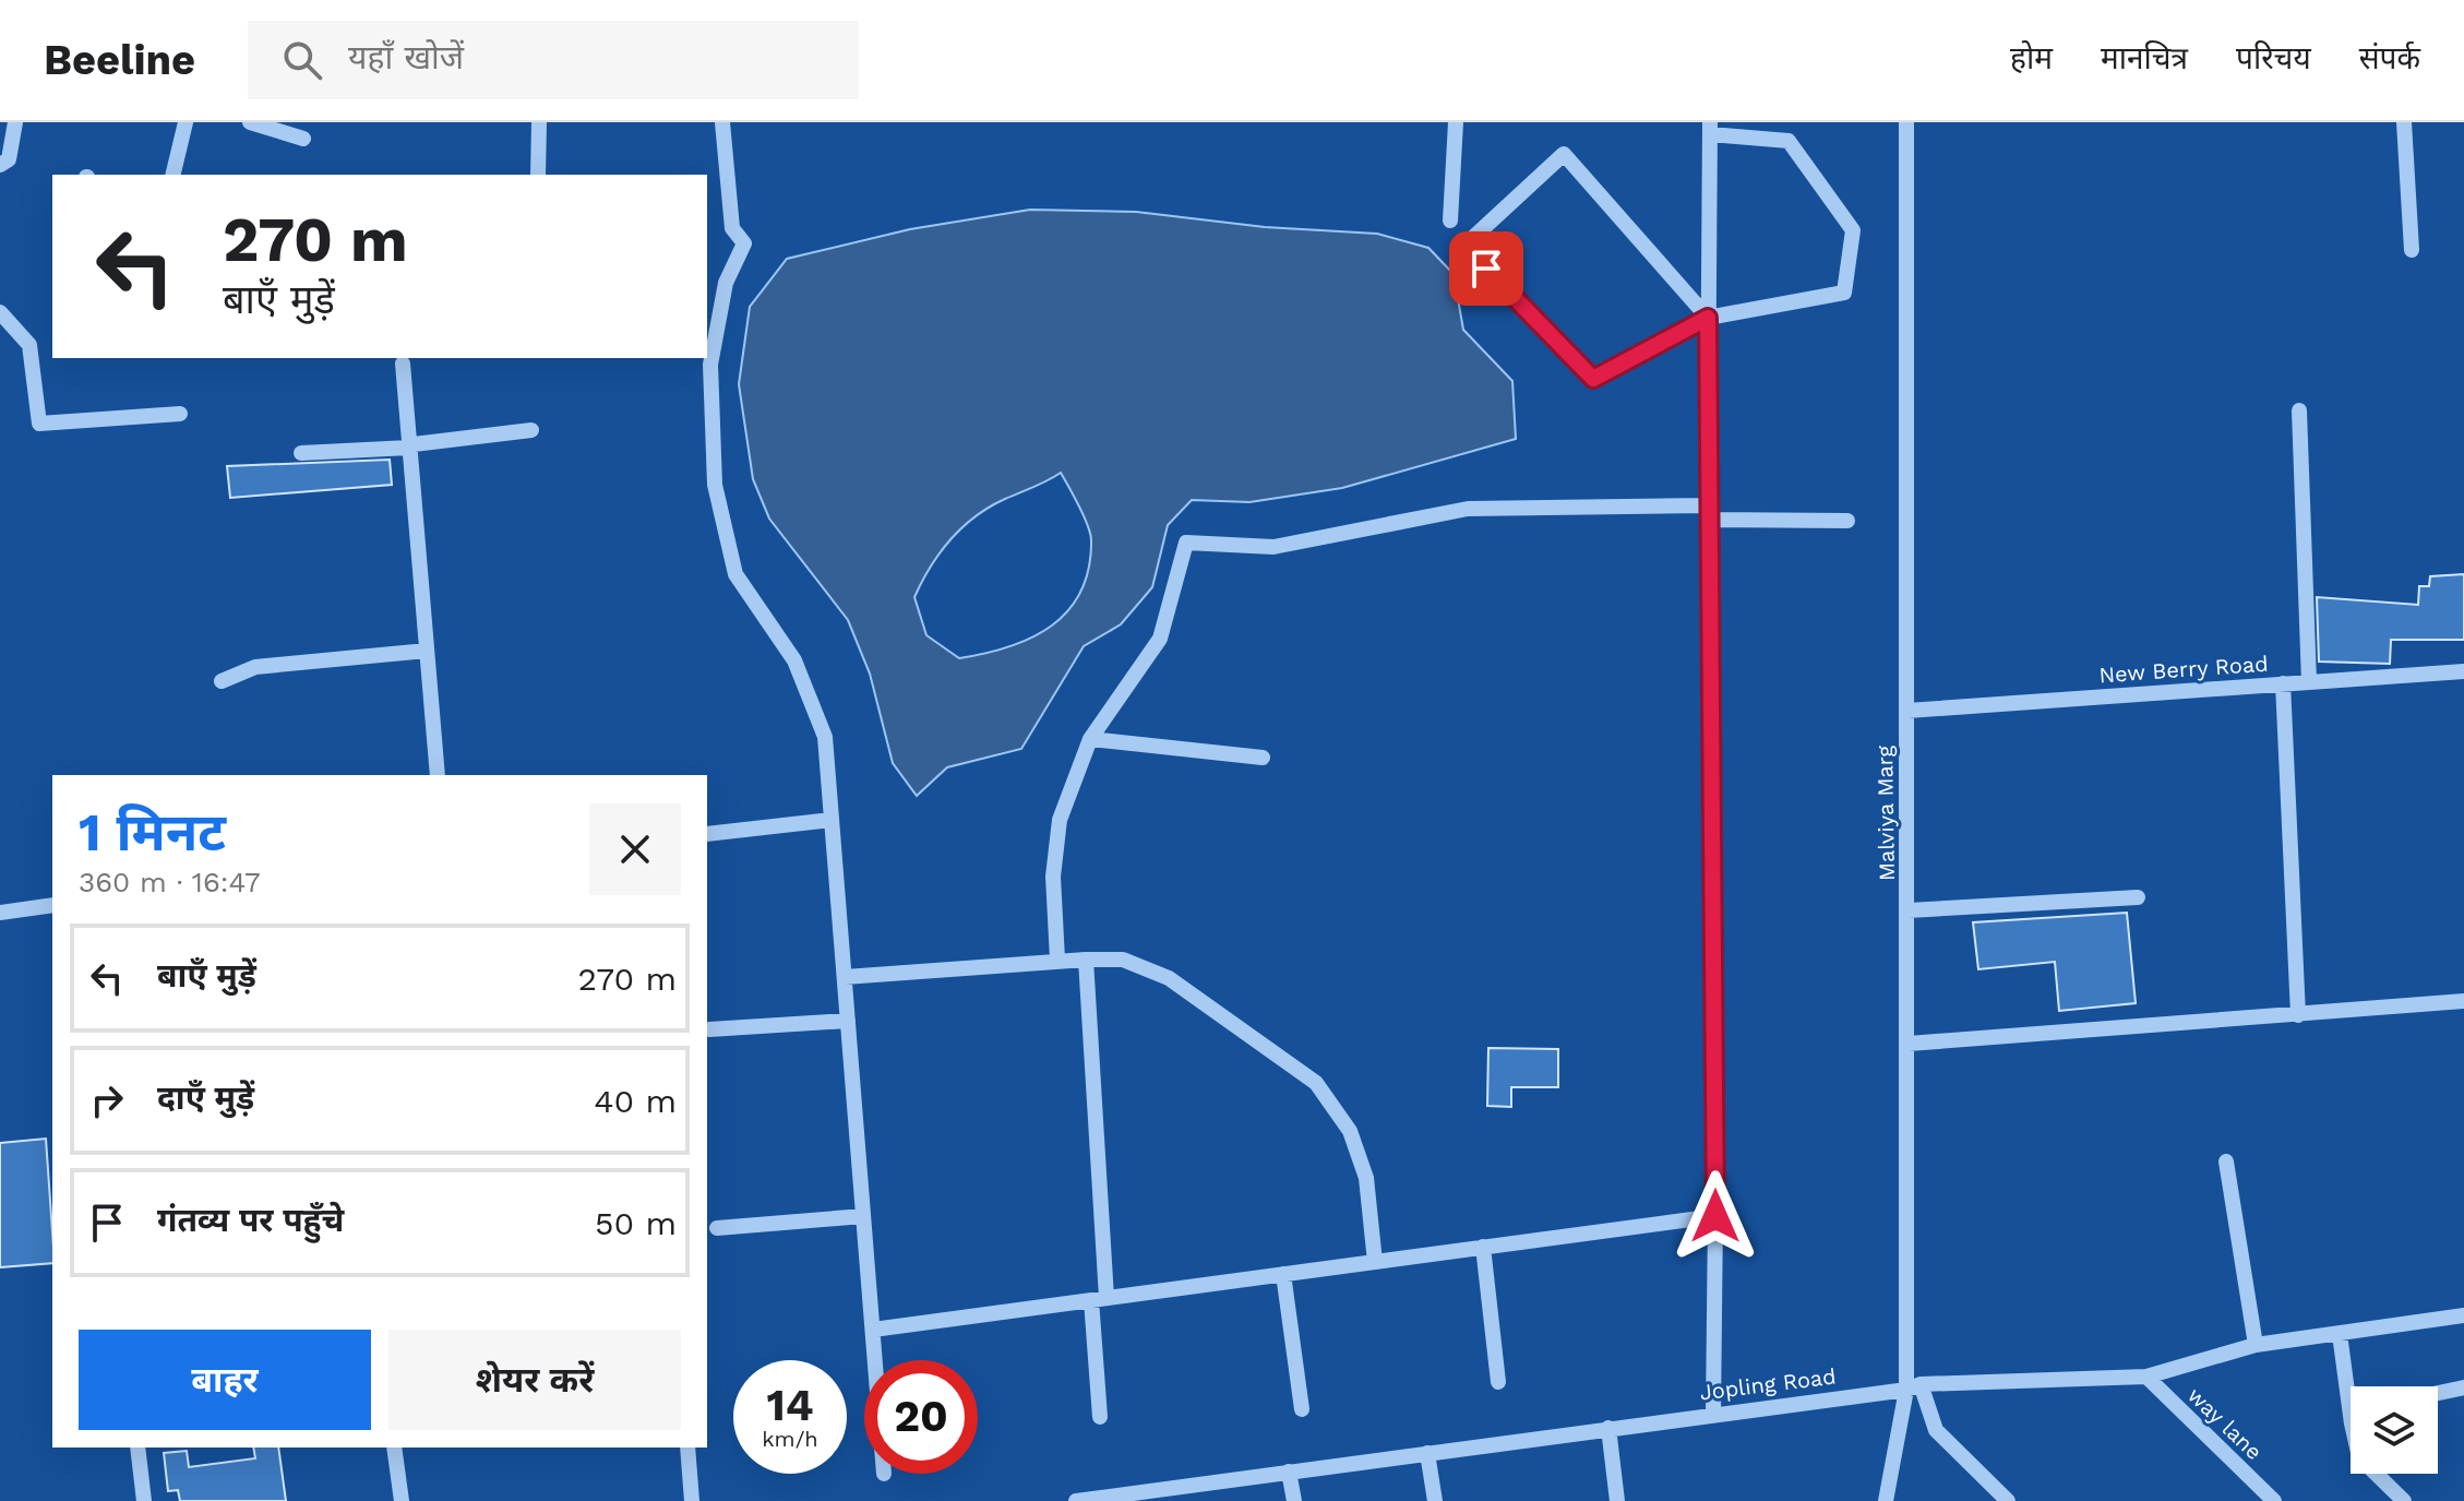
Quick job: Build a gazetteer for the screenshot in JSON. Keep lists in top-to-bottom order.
{
  "streets": {
    "street": [
      "New Berry Road",
      "Malviya Marg",
      "Jopling Road",
      "way lane"
    ]
  },
  "crossings": [
    ["New Berry Road", "Malviya Marg"],
    ["Malviya Marg", "Jopling Road"],
    ["Jopling Road", "way lane"]
  ],
  "page": {
    "header": "Beeline",
    "search": "यहाँ खोजें",
    "nav": [
      "होम",
      "मानचित्र",
      "परिचय",
      "संपर्क"
    ],
    "turn": ["270 m", "बाएँ मुड़ें"],
    "heading": ["1 मिनट", "360 m · 16:47"],
    "list": [
      {
        "name": "बाएँ मुड़ें",
        "value": "270 m"
      },
      {
        "name": "दाएँ मुड़ें",
        "value": "40 m"
      },
      {
        "name": "गंतव्य पर पहुँचे",
        "value": "50 m"
      }
    ],
    "buttons": ["बाहर", "शेयर करें"],
    "speed": "14 km/h",
    "limit": "20"
  }
}
